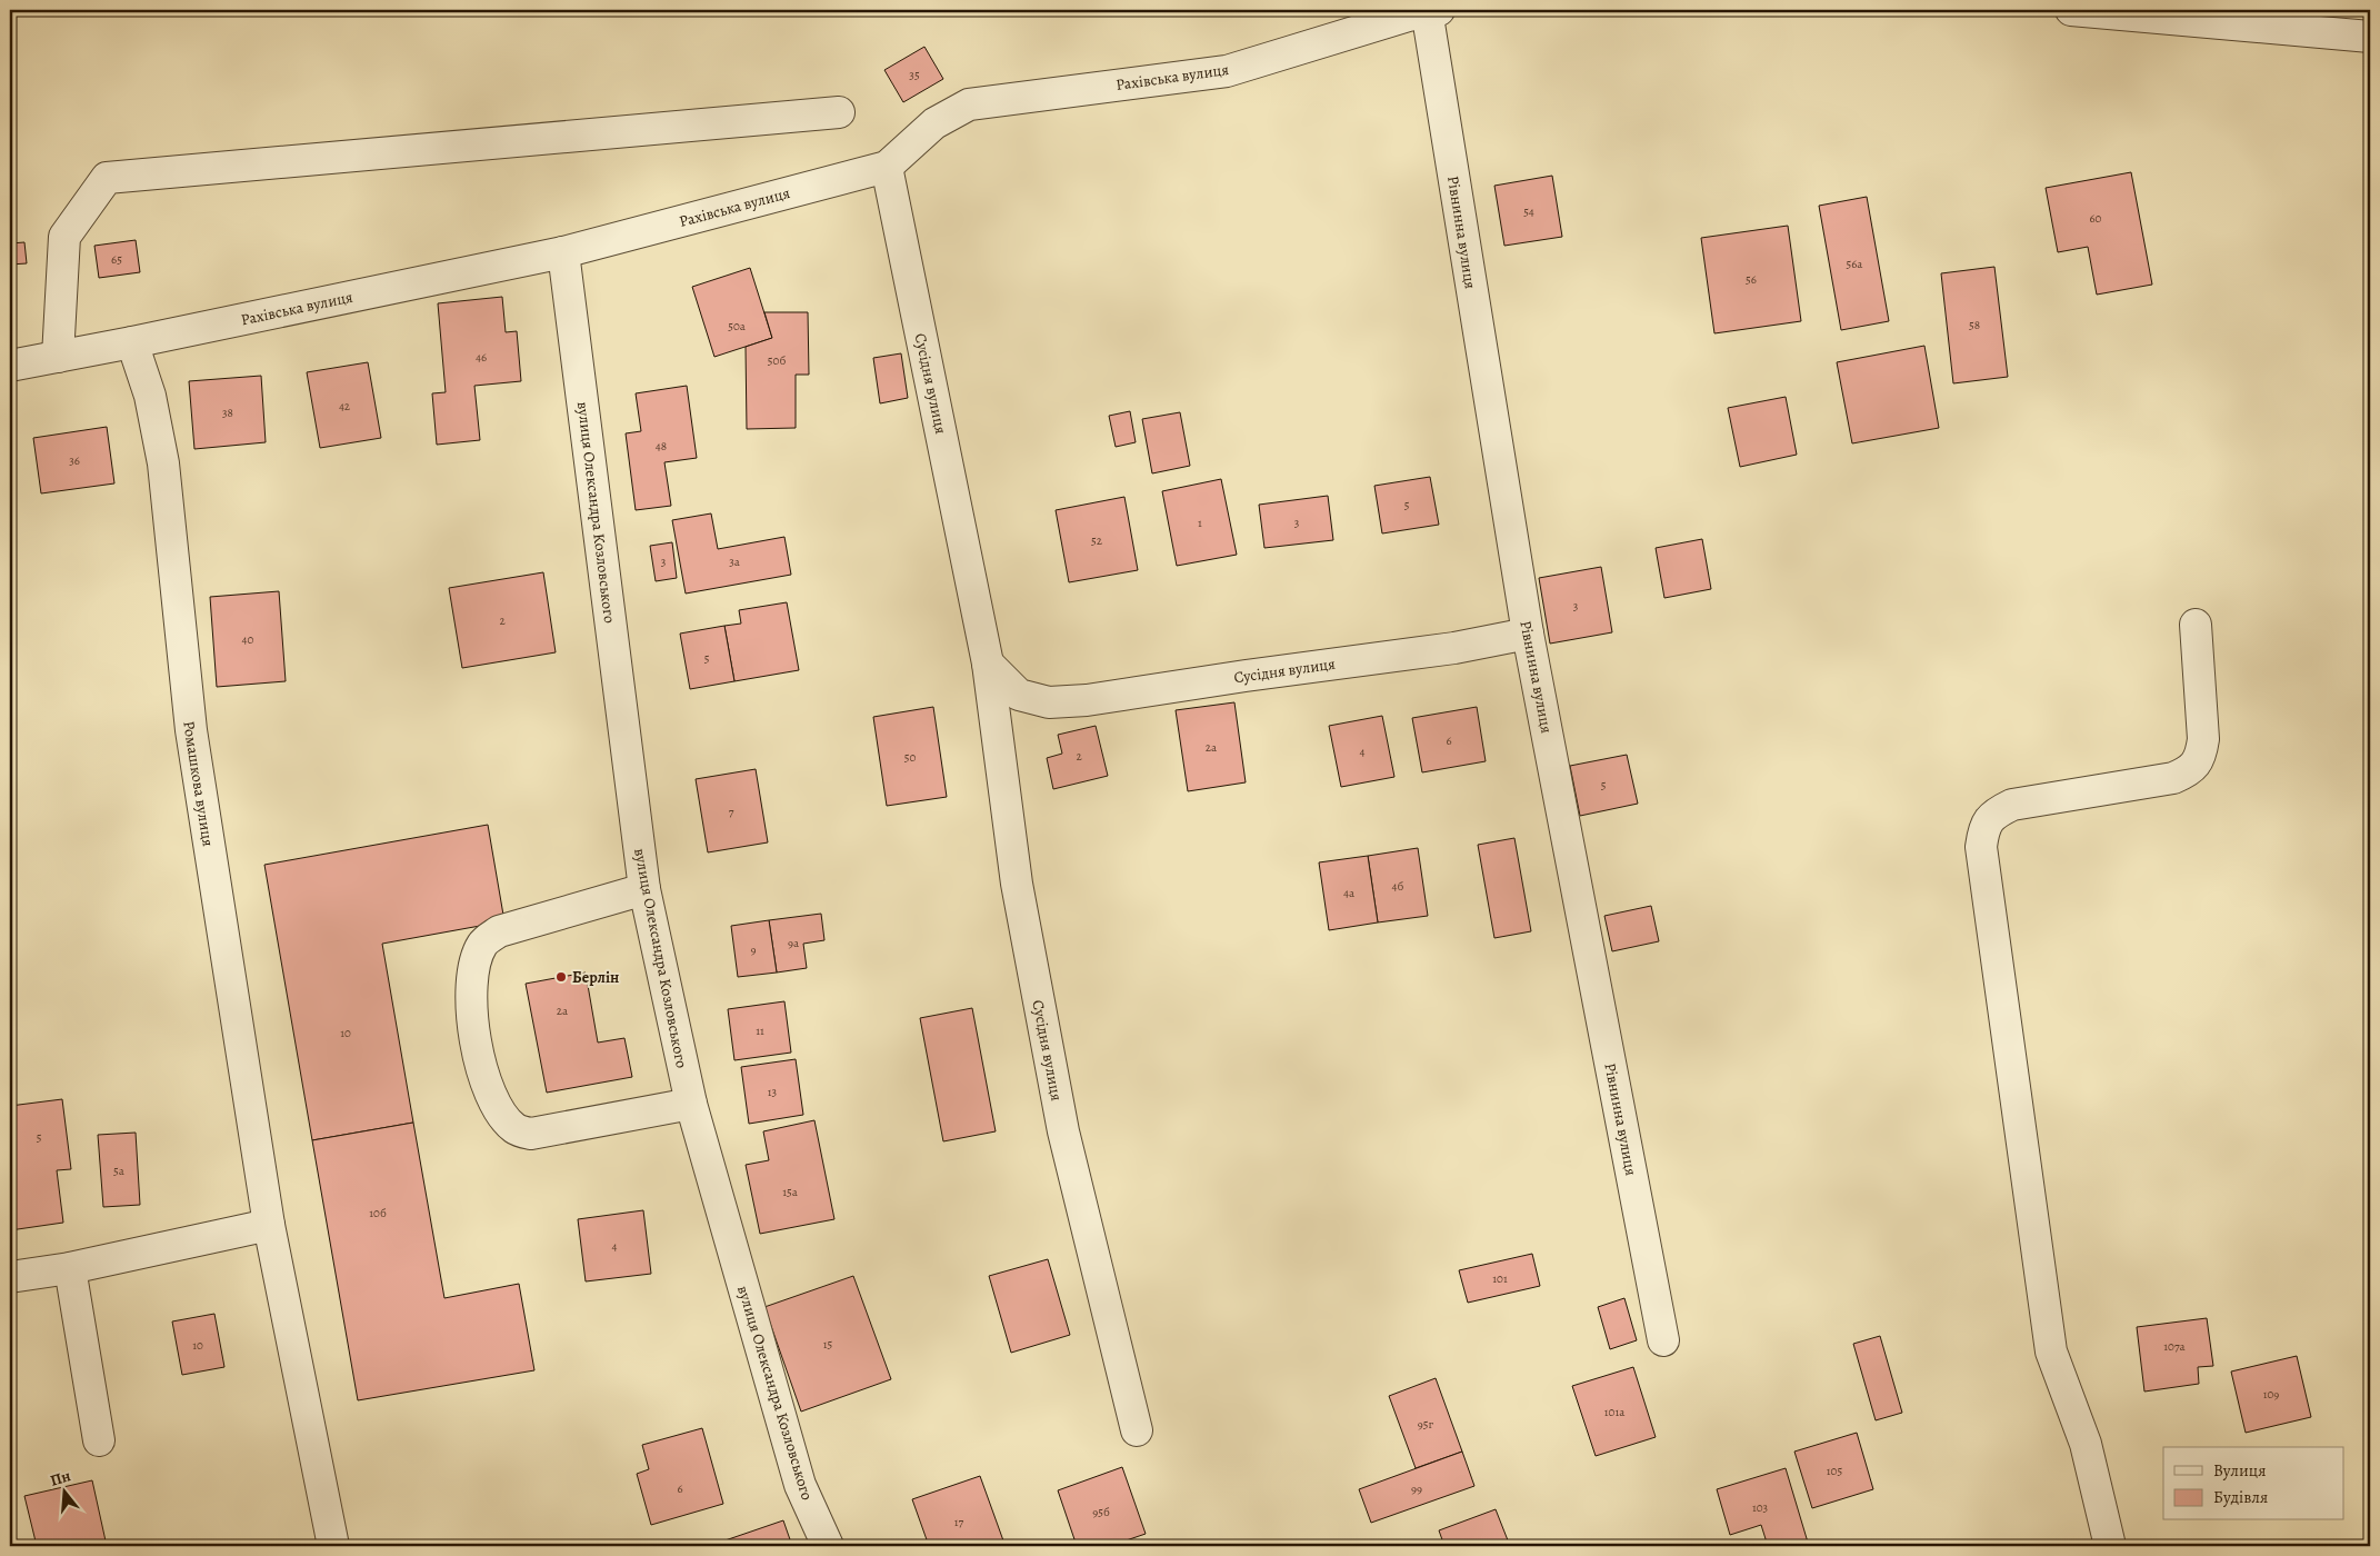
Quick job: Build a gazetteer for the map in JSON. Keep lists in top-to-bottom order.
{
  "streets": {
    "street": [
      "Рахівська вулиця",
      "Рівнинна вулиця",
      "Сусідня вулиця",
      "вулиця Олександра Козловського",
      "Ромашкова вулиця"
    ]
  },
  "crossings": [
    ["Рахівська вулиця", "Рівнинна вулиця"],
    ["Рахівська вулиця", "Сусідня вулиця"],
    ["Рахівська вулиця", "вулиця Олександра Козловського"],
    ["Рахівська вулиця", "Ромашкова вулиця"],
    ["Рівнинна вулиця", "Сусідня вулиця"]
  ],
  "places": ["Берлін"],
  "house_numbers": [
    "35",
    "54",
    "60",
    "65",
    "56а",
    "56",
    "58",
    "50а",
    "46",
    "50б",
    "42",
    "38",
    "48",
    "36",
    "5",
    "1",
    "3",
    "52",
    "3",
    "3а",
    "3",
    "2",
    "40",
    "5",
    "6",
    "2а",
    "4",
    "2",
    "50",
    "5",
    "7",
    "4б",
    "4а",
    "9а",
    "9",
    "2а",
    "11",
    "10",
    "13",
    "5",
    "5а",
    "15а",
    "10б",
    "4",
    "101",
    "15",
    "10",
    "107а",
    "109",
    "101а",
    "95г",
    "105",
    "6",
    "99",
    "103",
    "95б",
    "17"
  ],
  "legend": ["Вулиця", "Будівля"],
  "north": "top"
}
